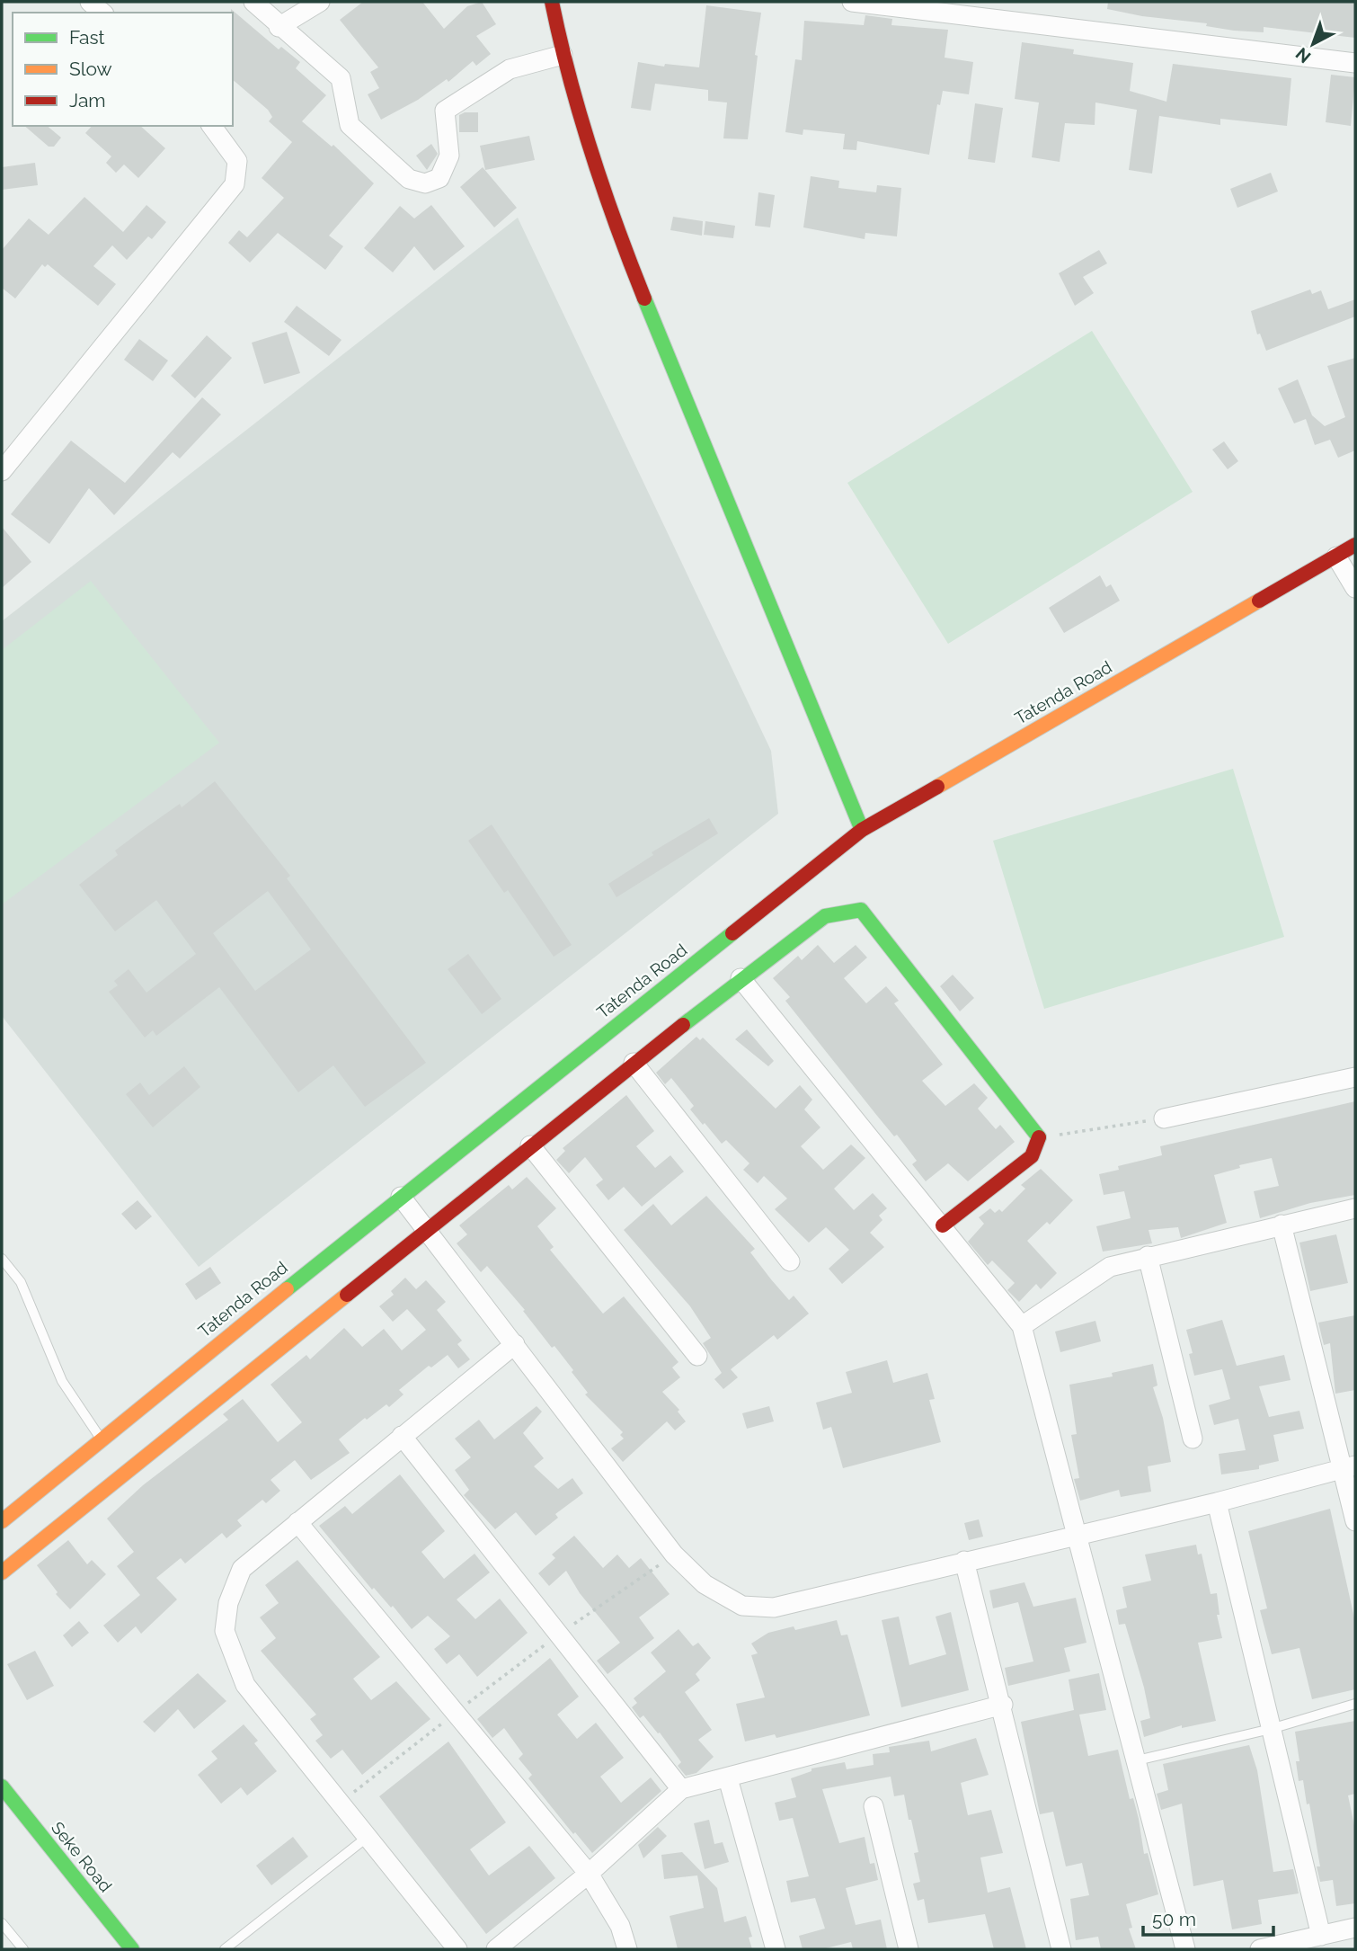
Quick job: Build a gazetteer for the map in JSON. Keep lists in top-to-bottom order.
{
  "streets": {
    "street": ["Tatenda Road", "Seke Road"]
  },
  "legend": ["Fast", "Slow", "Jam"],
  "scale_bar": "50 m",
  "north": "bottom left"
}
